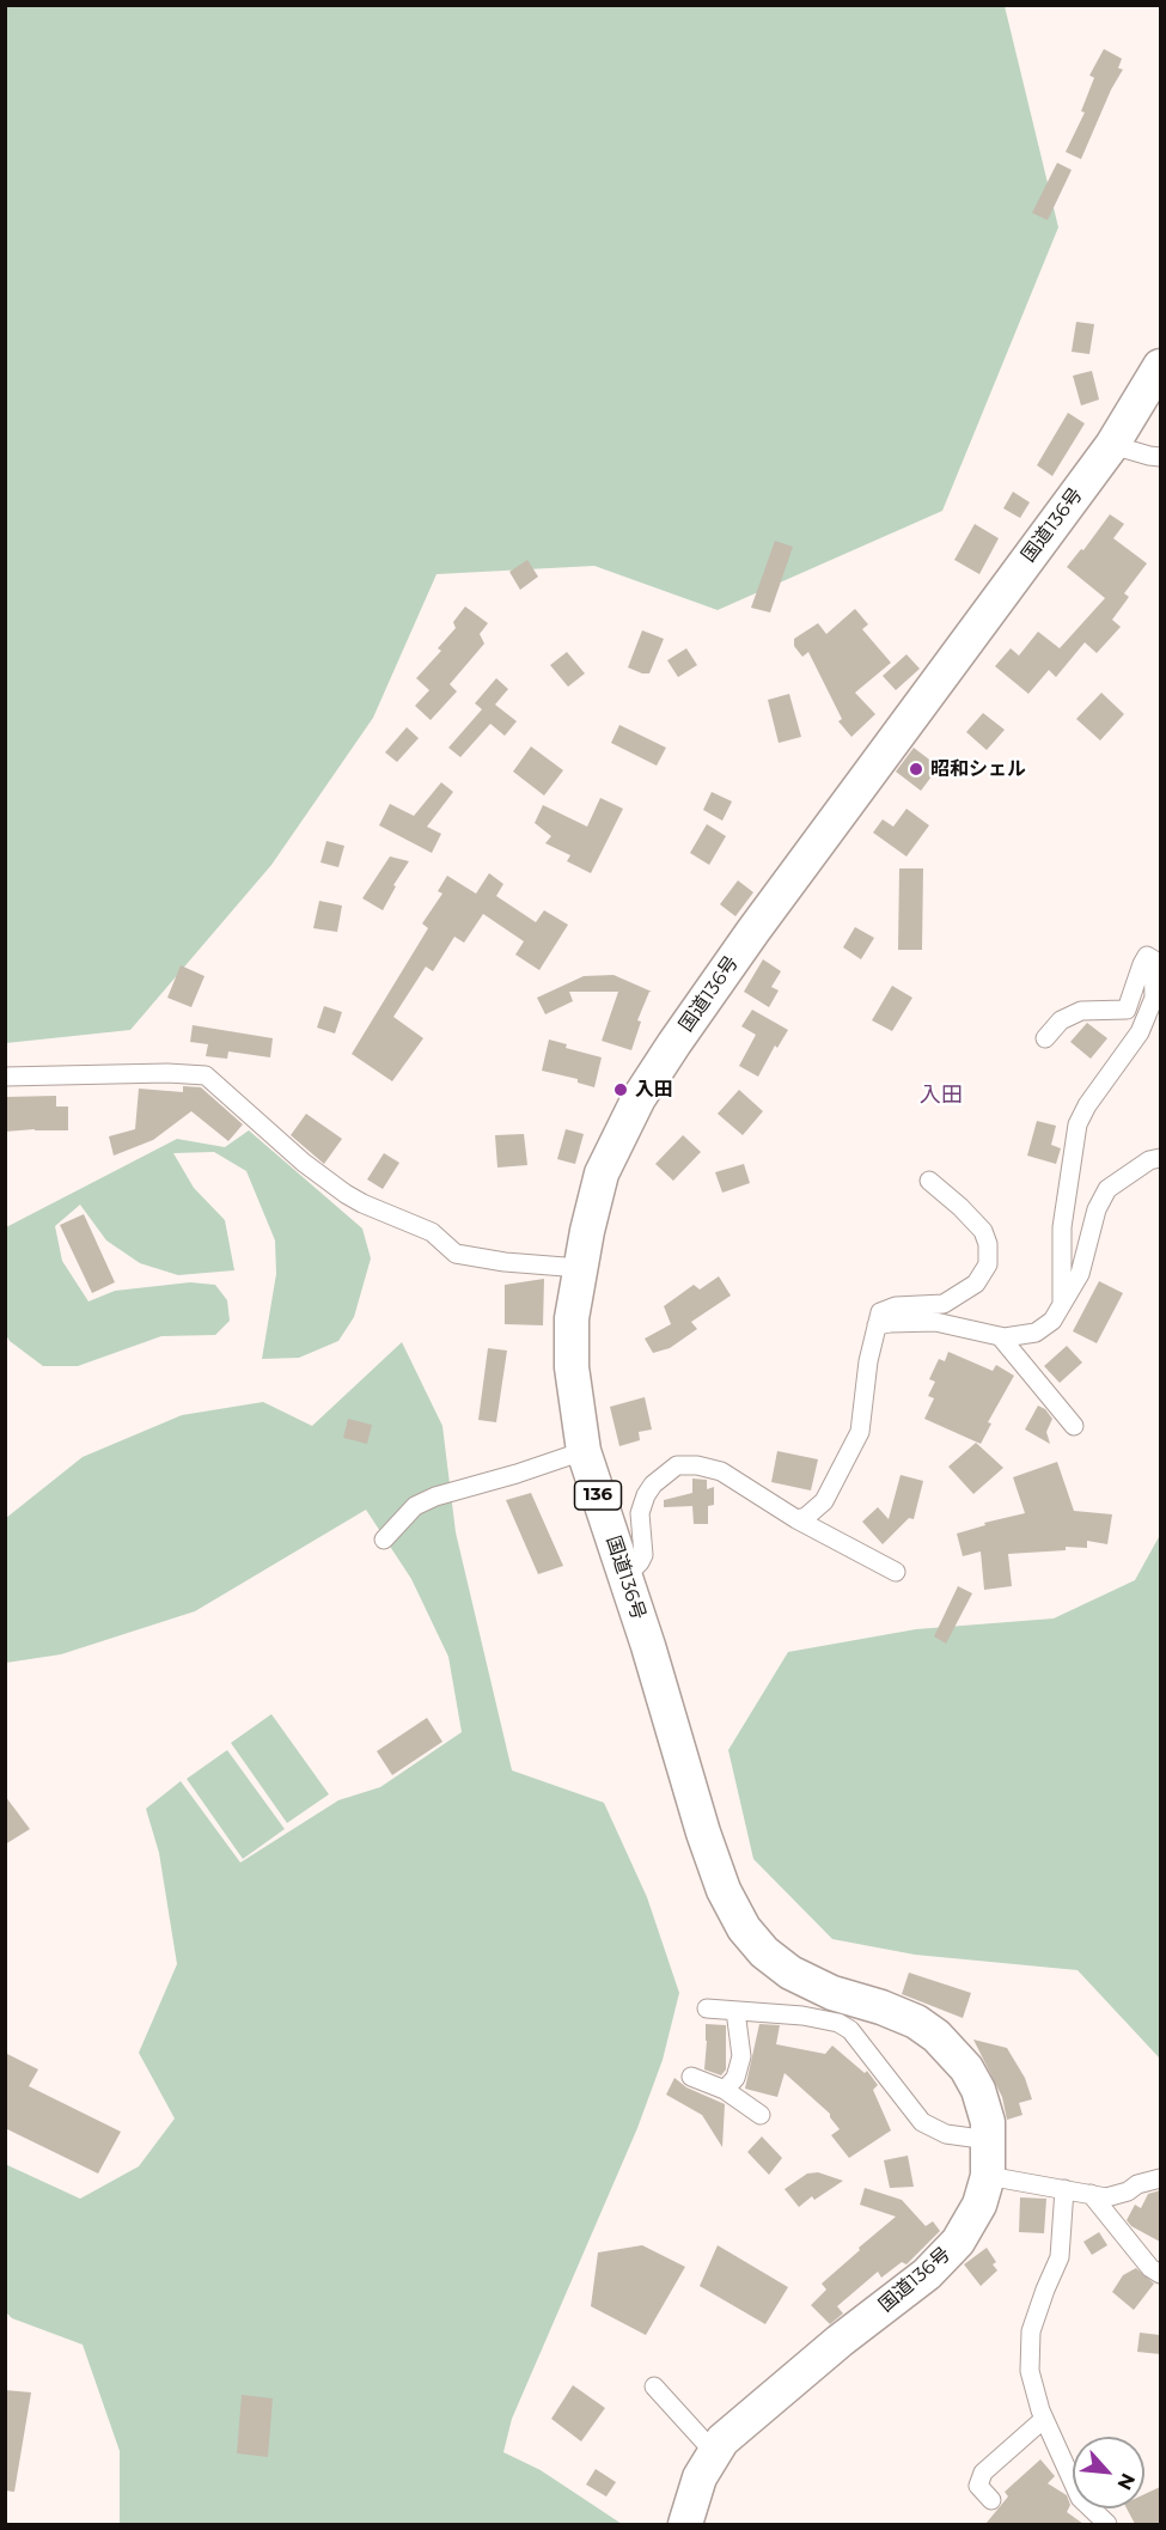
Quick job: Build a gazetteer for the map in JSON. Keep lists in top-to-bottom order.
{
  "streets": {
    "highway": ["国道136号", "136"]
  },
  "districts": ["入田"],
  "places": ["昭和シェル", "入田"],
  "north": "bottom right"
}
